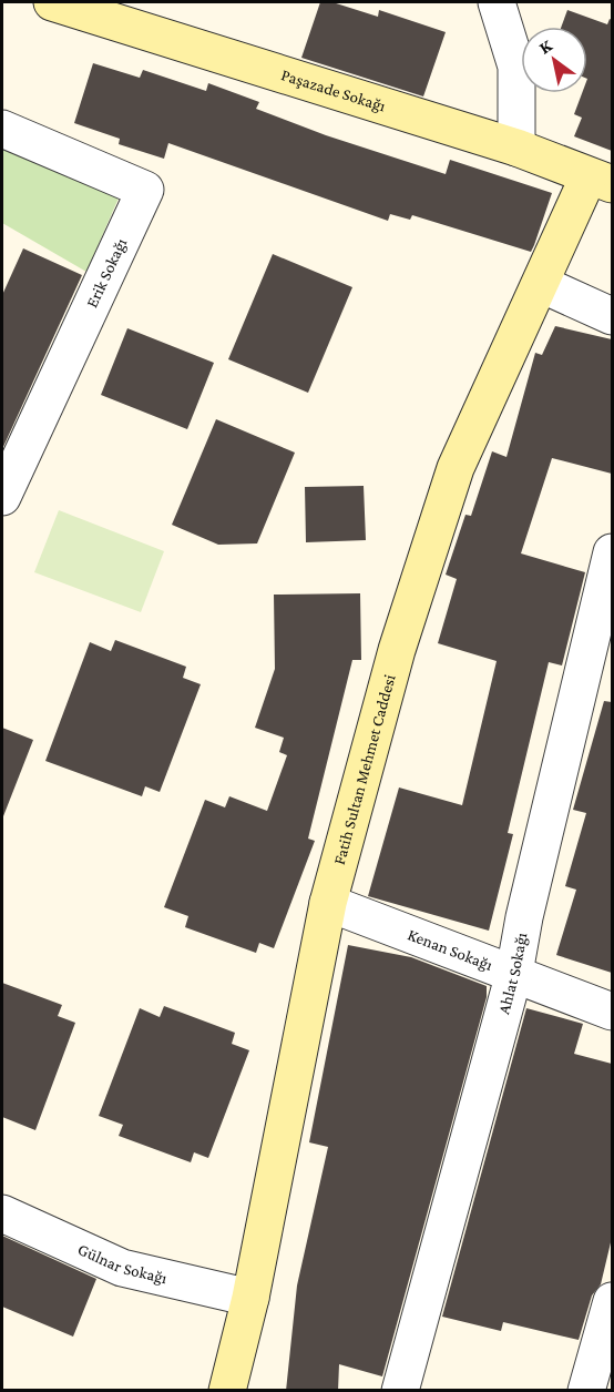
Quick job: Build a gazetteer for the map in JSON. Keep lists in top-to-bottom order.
{
  "streets": {
    "street": [
      "Paşazade Sokağı",
      "Erik Sokağı",
      "Fatih Sultan Mehmet Caddesi",
      "Kenan Sokağı",
      "Ahlat Sokağı",
      "Gülnar Sokağı"
    ]
  },
  "crossings": [
    ["Paşazade Sokağı", "Fatih Sultan Mehmet Caddesi"],
    ["Fatih Sultan Mehmet Caddesi", "Kenan Sokağı"],
    ["Fatih Sultan Mehmet Caddesi", "Gülnar Sokağı"],
    ["Kenan Sokağı", "Ahlat Sokağı"]
  ],
  "north": "top left"
}
